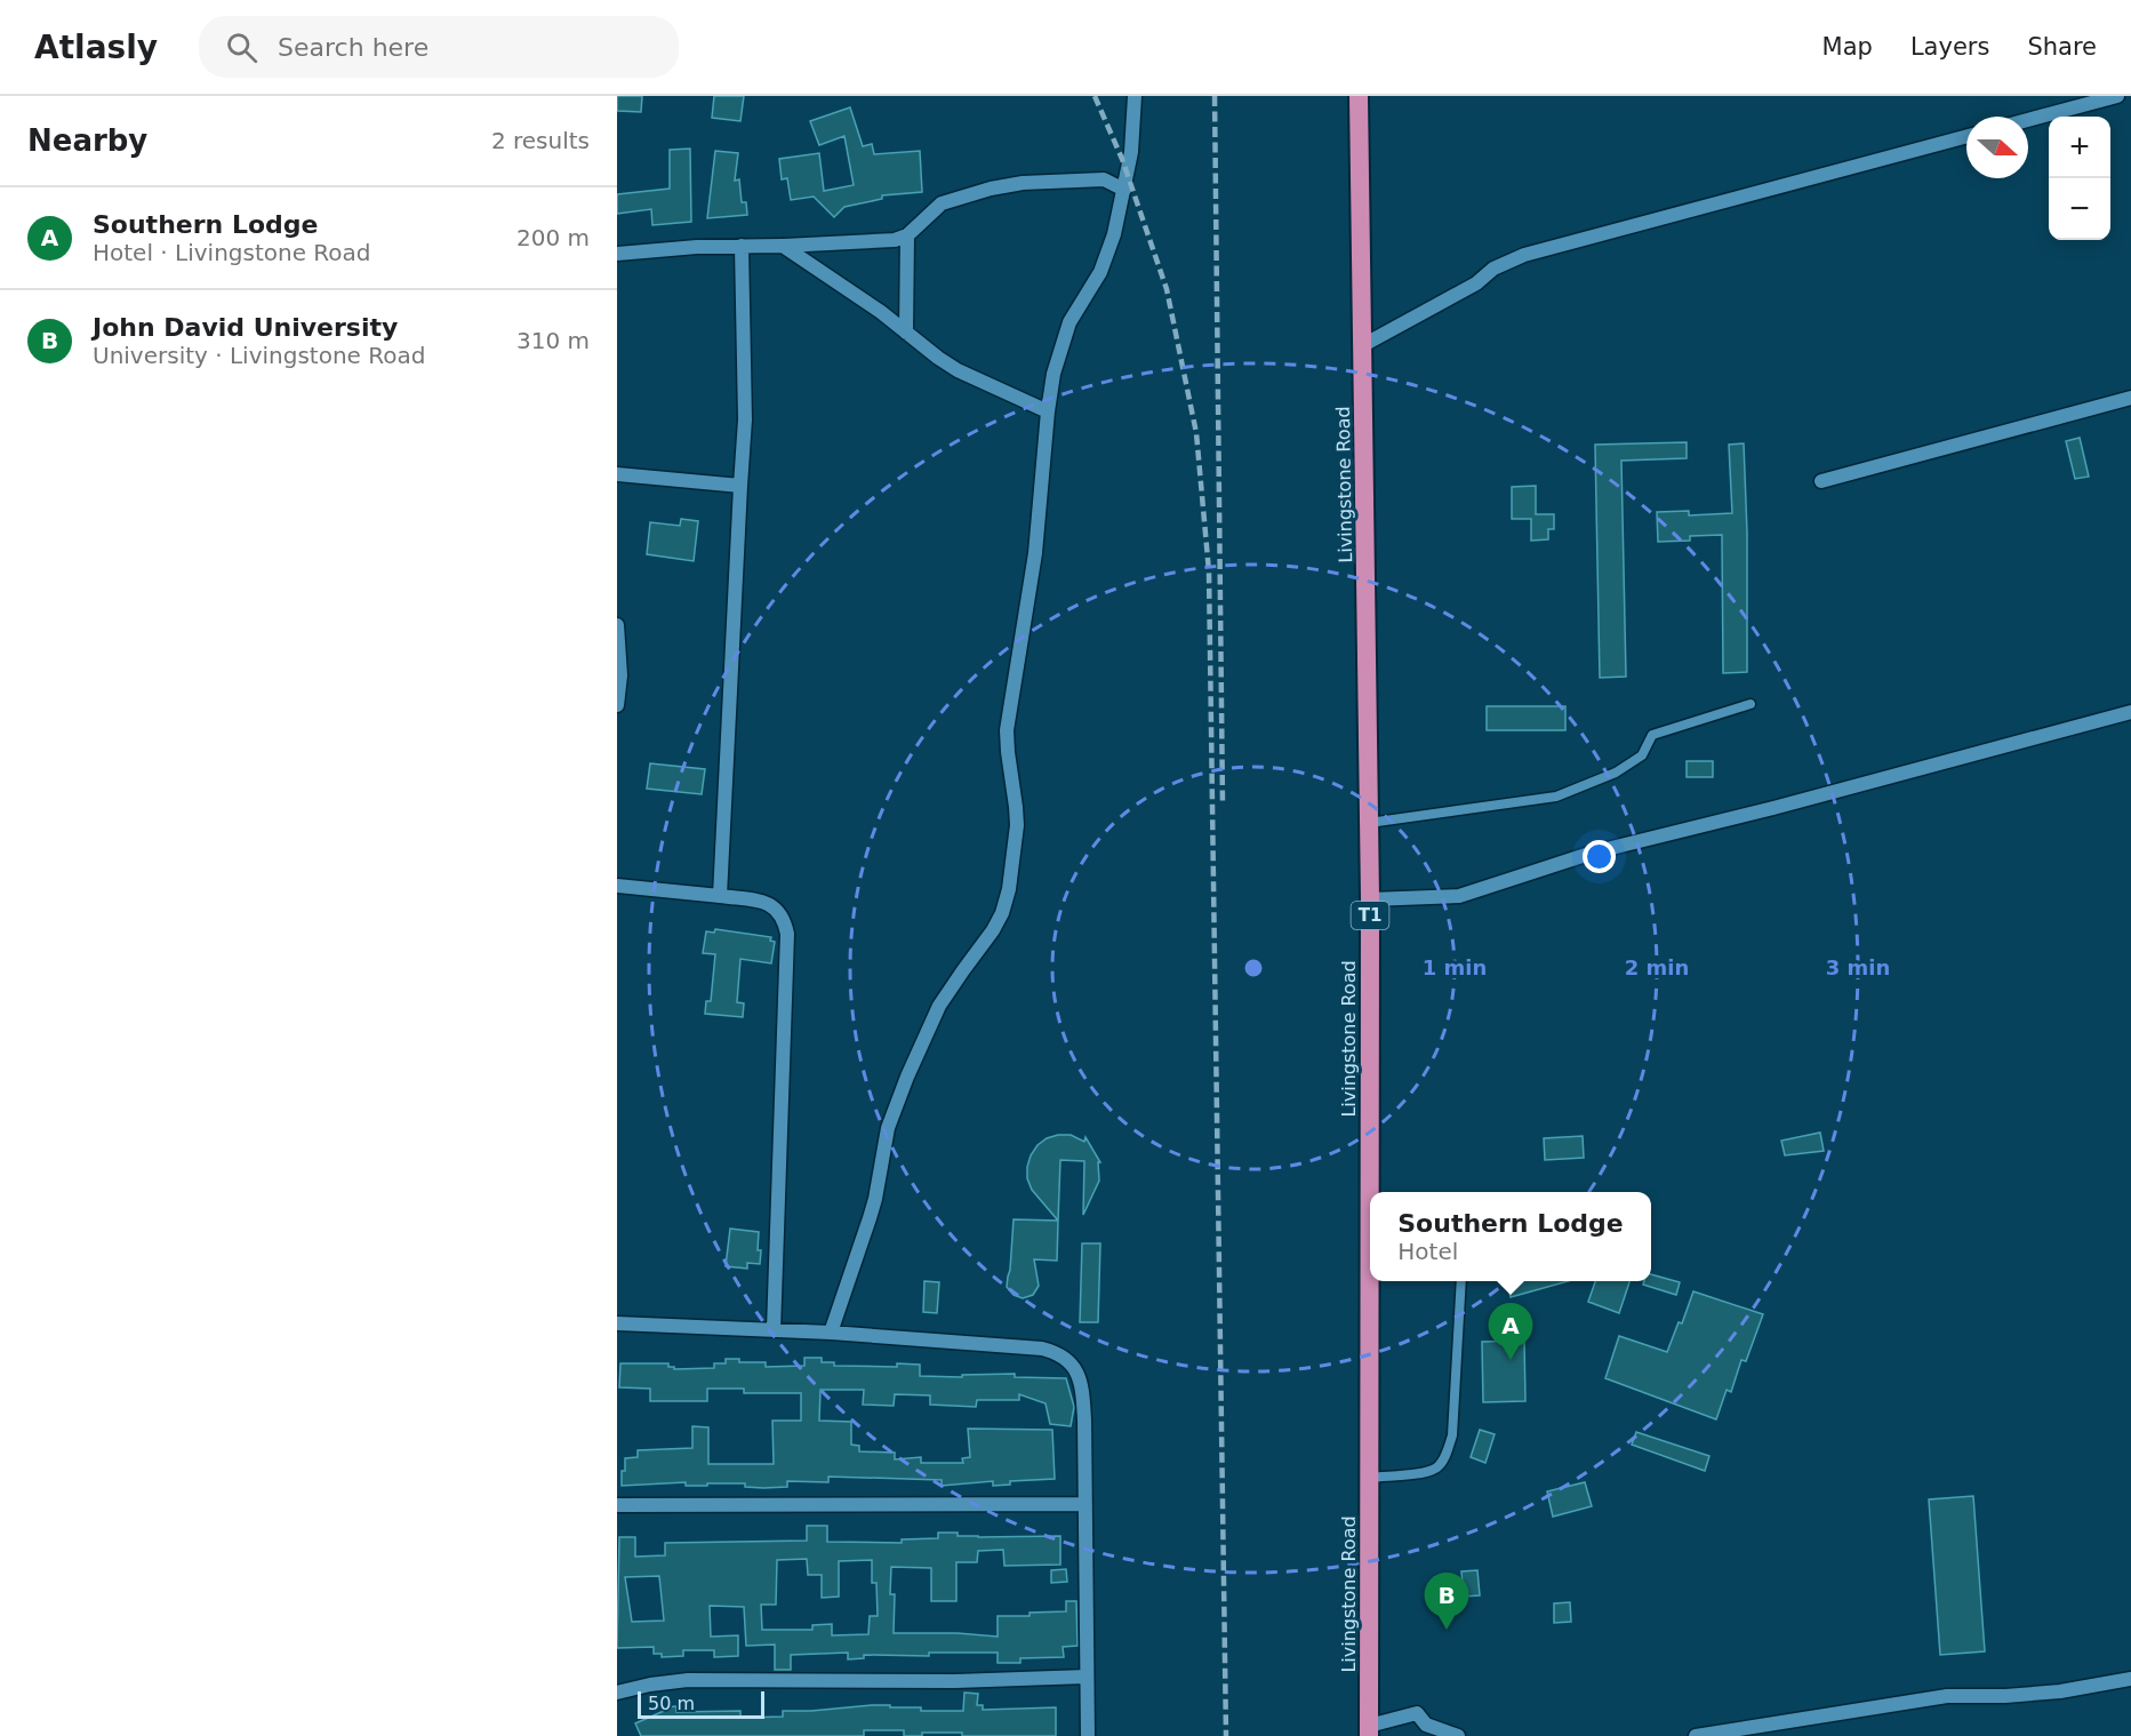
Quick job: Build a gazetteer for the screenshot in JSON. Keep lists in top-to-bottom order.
{
  "streets": {
    "highway": ["Livingstone Road", "T1"]
  },
  "scale_bar": "50 m",
  "north": "right",
  "page": {
    "header": "Atlasly",
    "search": "Search here",
    "nav": ["Map", "Layers", "Share"],
    "heading": ["Nearby", "2 results"],
    "map_buttons": ["+", "−"],
    "list": [
      {
        "mark": "A",
        "name": "Southern Lodge",
        "note": "Hotel · Livingstone Road",
        "value": "200 m"
      },
      {
        "mark": "B",
        "name": "John David University",
        "note": "University · Livingstone Road",
        "value": "310 m"
      }
    ],
    "popup": ["Southern Lodge", "Hotel"],
    "pins": ["A", "B"],
    "scale": "50 m"
  },
  "rings": ["1 min", "2 min", "3 min"]
}
